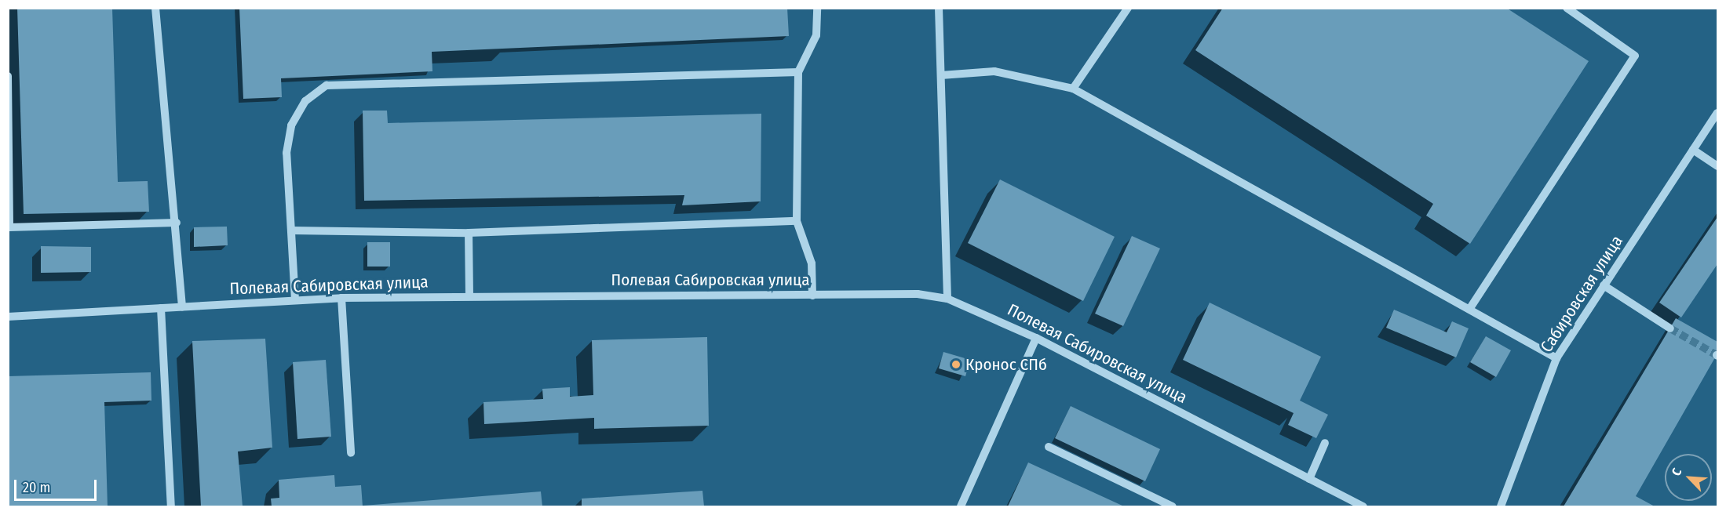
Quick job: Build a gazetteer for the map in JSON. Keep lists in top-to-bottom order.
{
  "streets": {
    "street": ["Полевая Сабировская улица", "Сабировская улица"]
  },
  "places": ["Кронос СПб"],
  "scale_bar": "20 m",
  "north": "top left"
}
